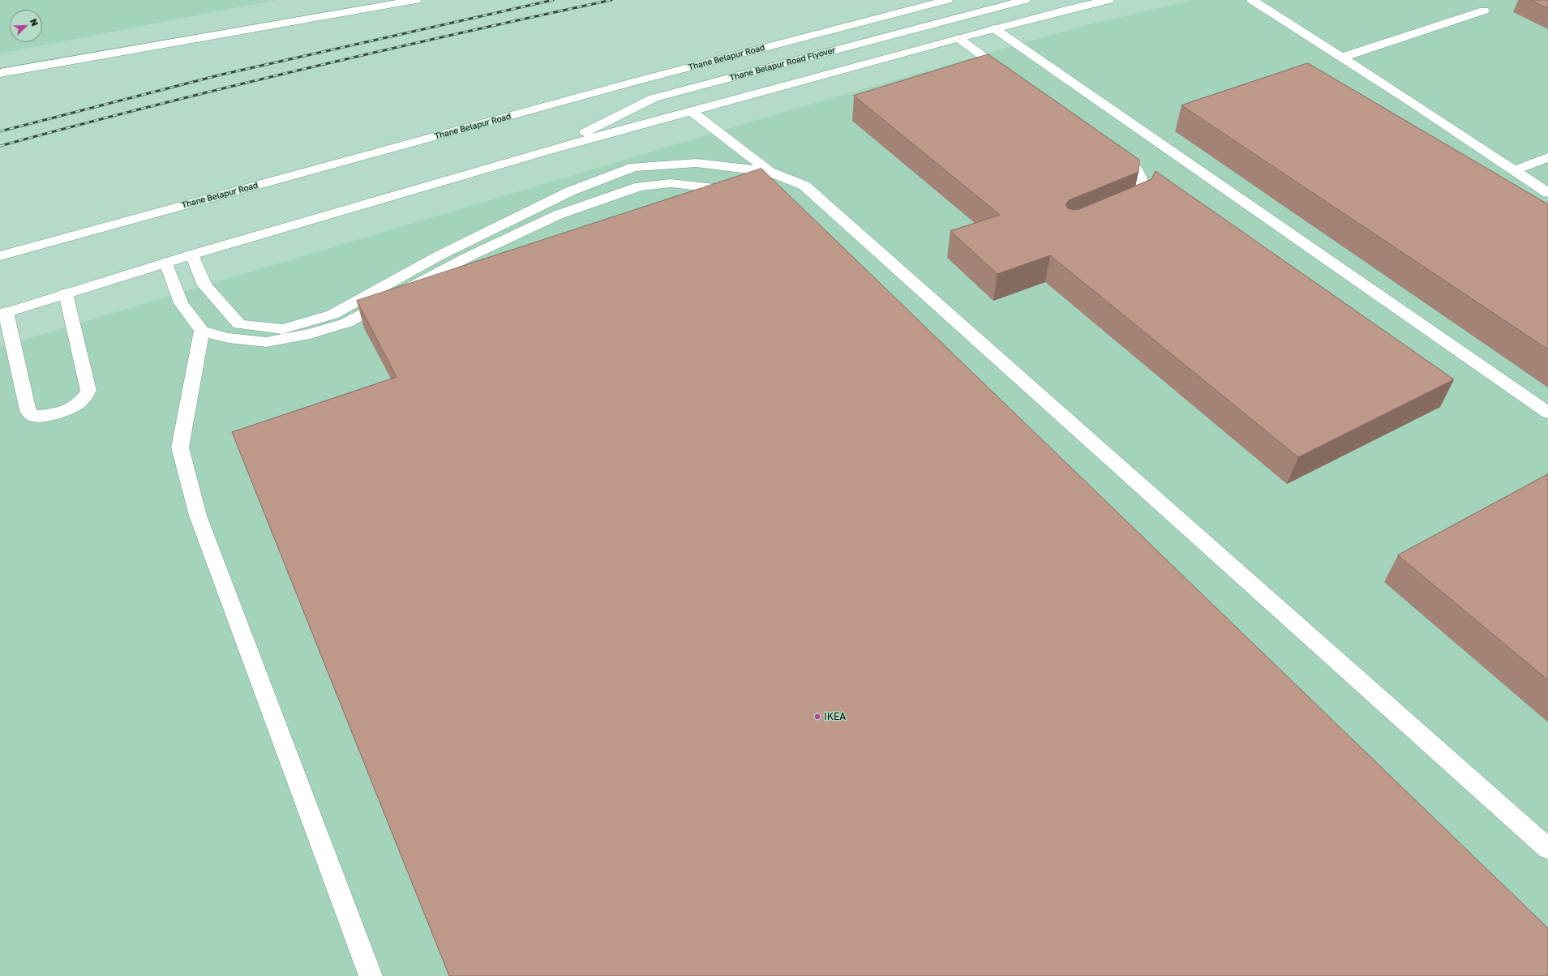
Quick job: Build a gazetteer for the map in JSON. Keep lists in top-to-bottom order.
{
  "streets": {
    "main road": ["Thane Belapur Road", "Thane Belapur Road Flyover"]
  },
  "places": ["IKEA"],
  "north": "top right"
}
